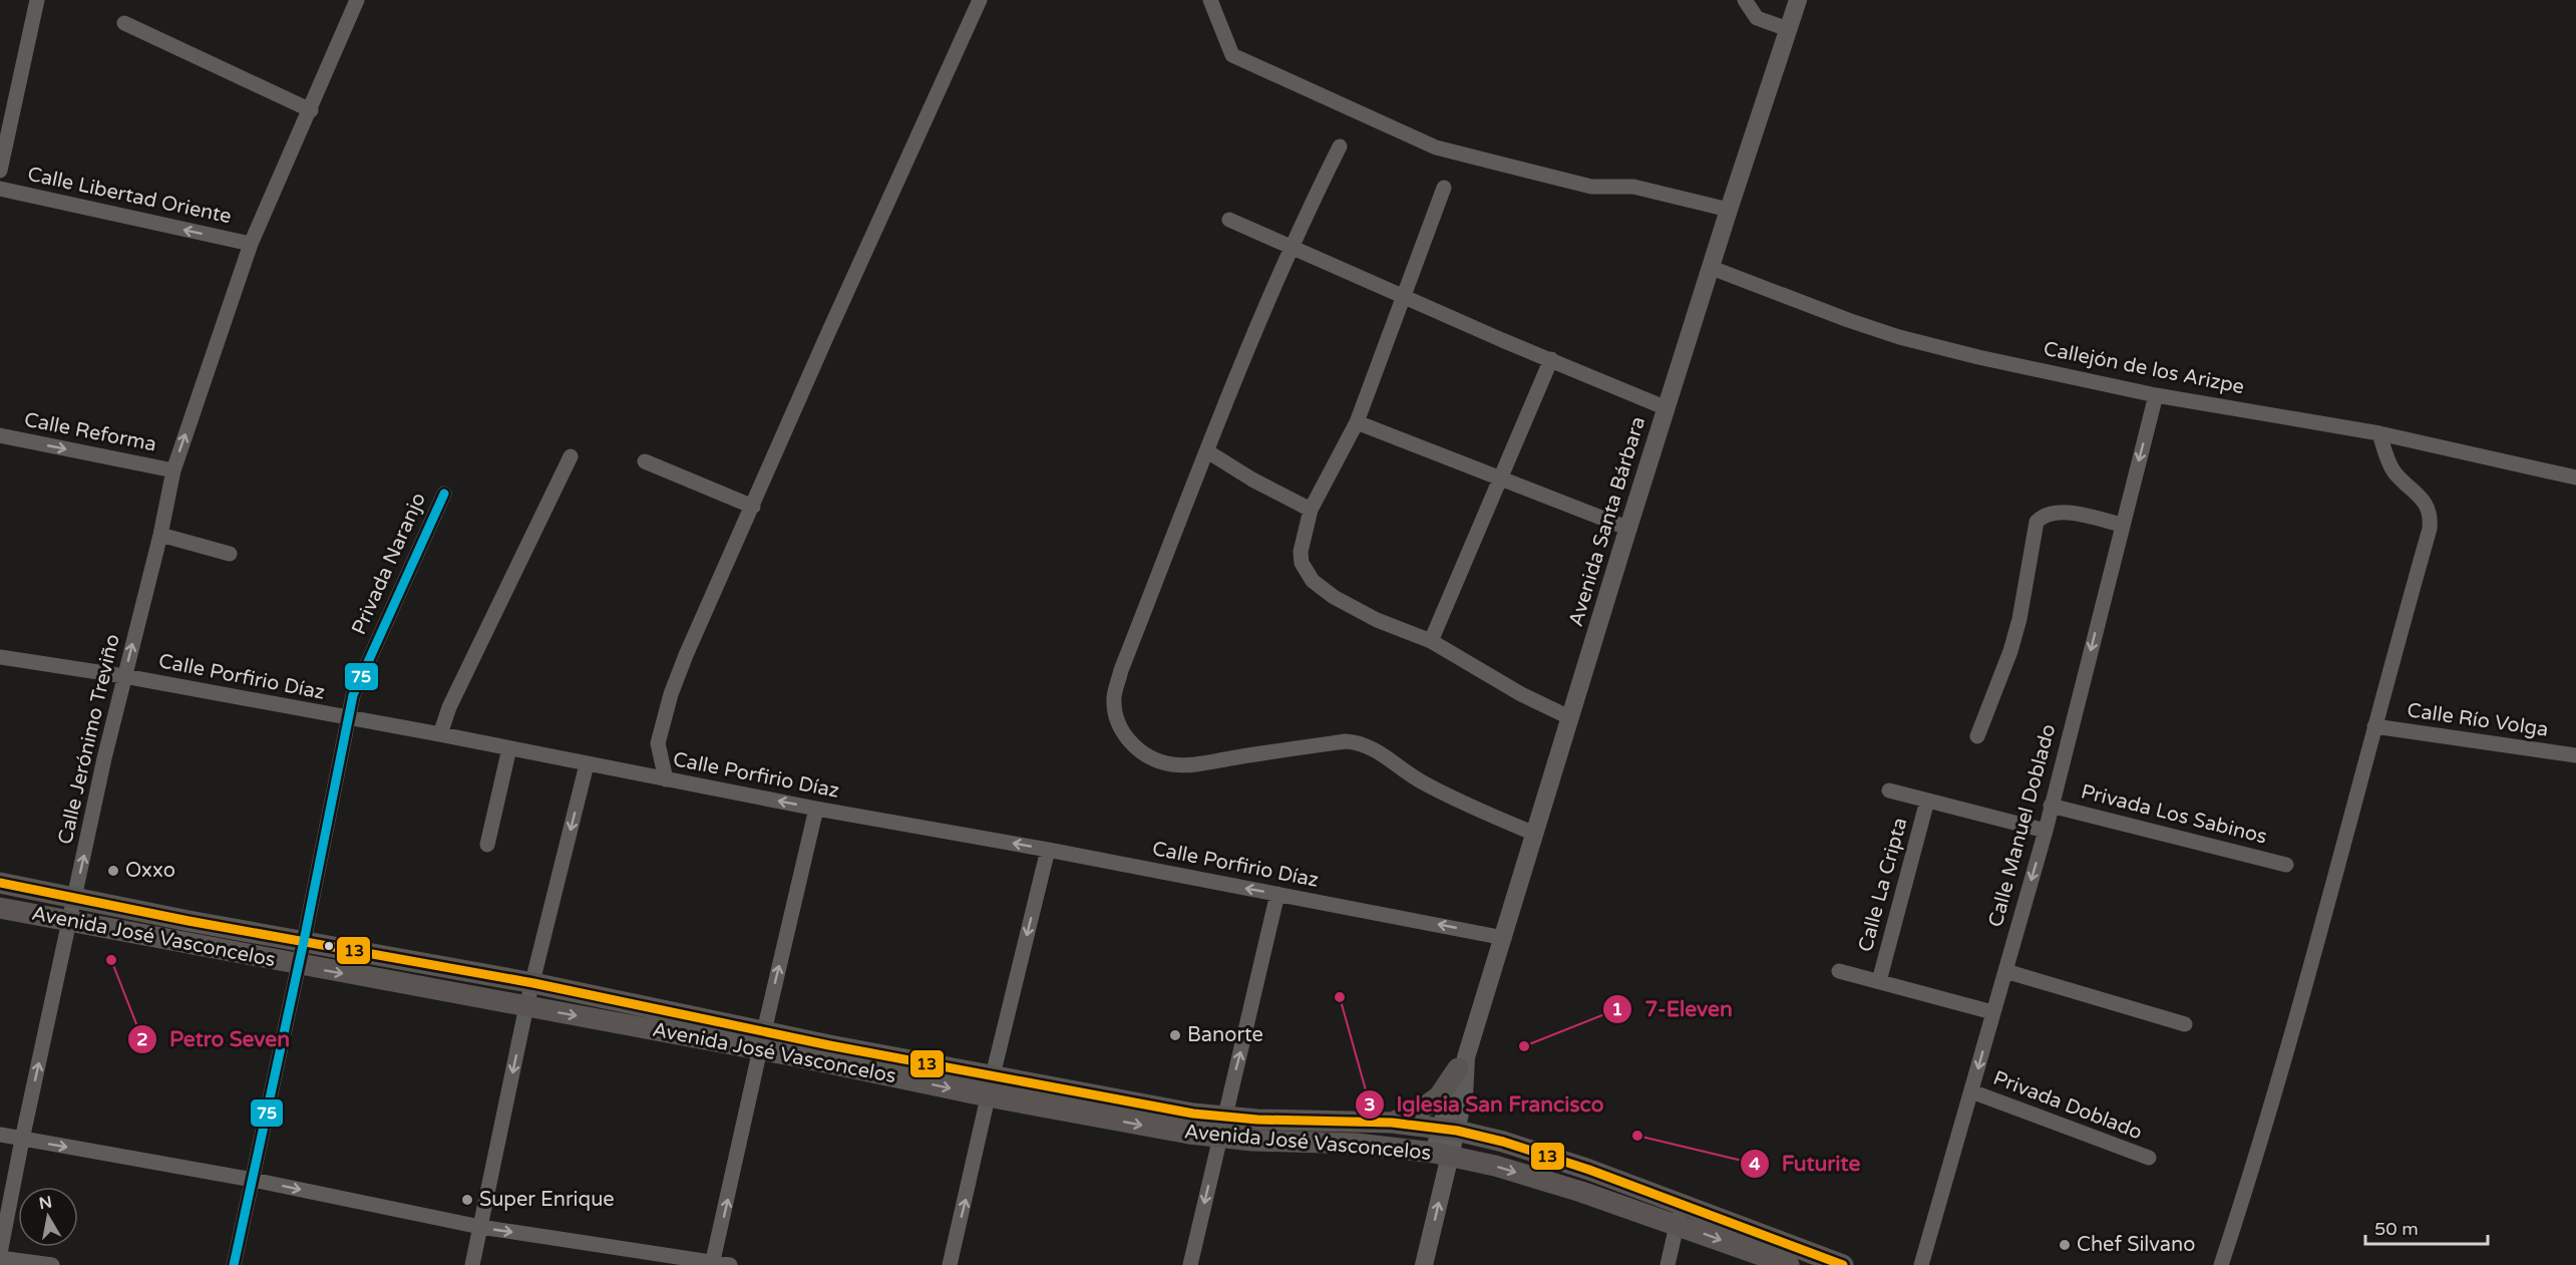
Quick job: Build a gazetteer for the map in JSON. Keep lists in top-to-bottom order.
{
  "streets": {
    "main road": ["Avenida José Vasconcelos"],
    "street": [
      "Calle Libertad Oriente",
      "Callejón de los Arizpe",
      "Calle Reforma",
      "Avenida Santa Bárbara",
      "Privada Naranjo",
      "Calle Porfirio Díaz",
      "Calle Río Volga",
      "Calle Jerónimo Treviño",
      "Privada Los Sabinos",
      "Calle Manuel Doblado",
      "Calle La Cripta",
      "Privada Doblado"
    ]
  },
  "crossings": [
    ["Calle Libertad Oriente", "Calle Jerónimo Treviño"],
    ["Callejón de los Arizpe", "Avenida Santa Bárbara"],
    ["Callejón de los Arizpe", "Calle Manuel Doblado"],
    ["Calle Reforma", "Calle Jerónimo Treviño"],
    ["Avenida Santa Bárbara", "Calle Porfirio Díaz"],
    ["Avenida Santa Bárbara", "Avenida José Vasconcelos"],
    ["Privada Naranjo", "Calle Porfirio Díaz"],
    ["Privada Naranjo", "Avenida José Vasconcelos"],
    ["Calle Porfirio Díaz", "Calle Jerónimo Treviño"],
    ["Calle Jerónimo Treviño", "Avenida José Vasconcelos"],
    ["Privada Los Sabinos", "Calle Manuel Doblado"],
    ["Calle Manuel Doblado", "Privada Doblado"]
  ],
  "one_way": [
    "Calle Libertad Oriente",
    "Calle Reforma",
    "Calle Porfirio Díaz",
    "Calle Jerónimo Treviño",
    "Calle Manuel Doblado"
  ],
  "places": [
    "Oxxo",
    "Petro Seven",
    "Iglesia San Francisco",
    "Banorte",
    "7-Eleven",
    "Futurite",
    "Super Enrique",
    "Chef Silvano"
  ],
  "lines": ["transit line 75", "transit line 13"],
  "scale_bar": "50 m",
  "north": "top"
}
